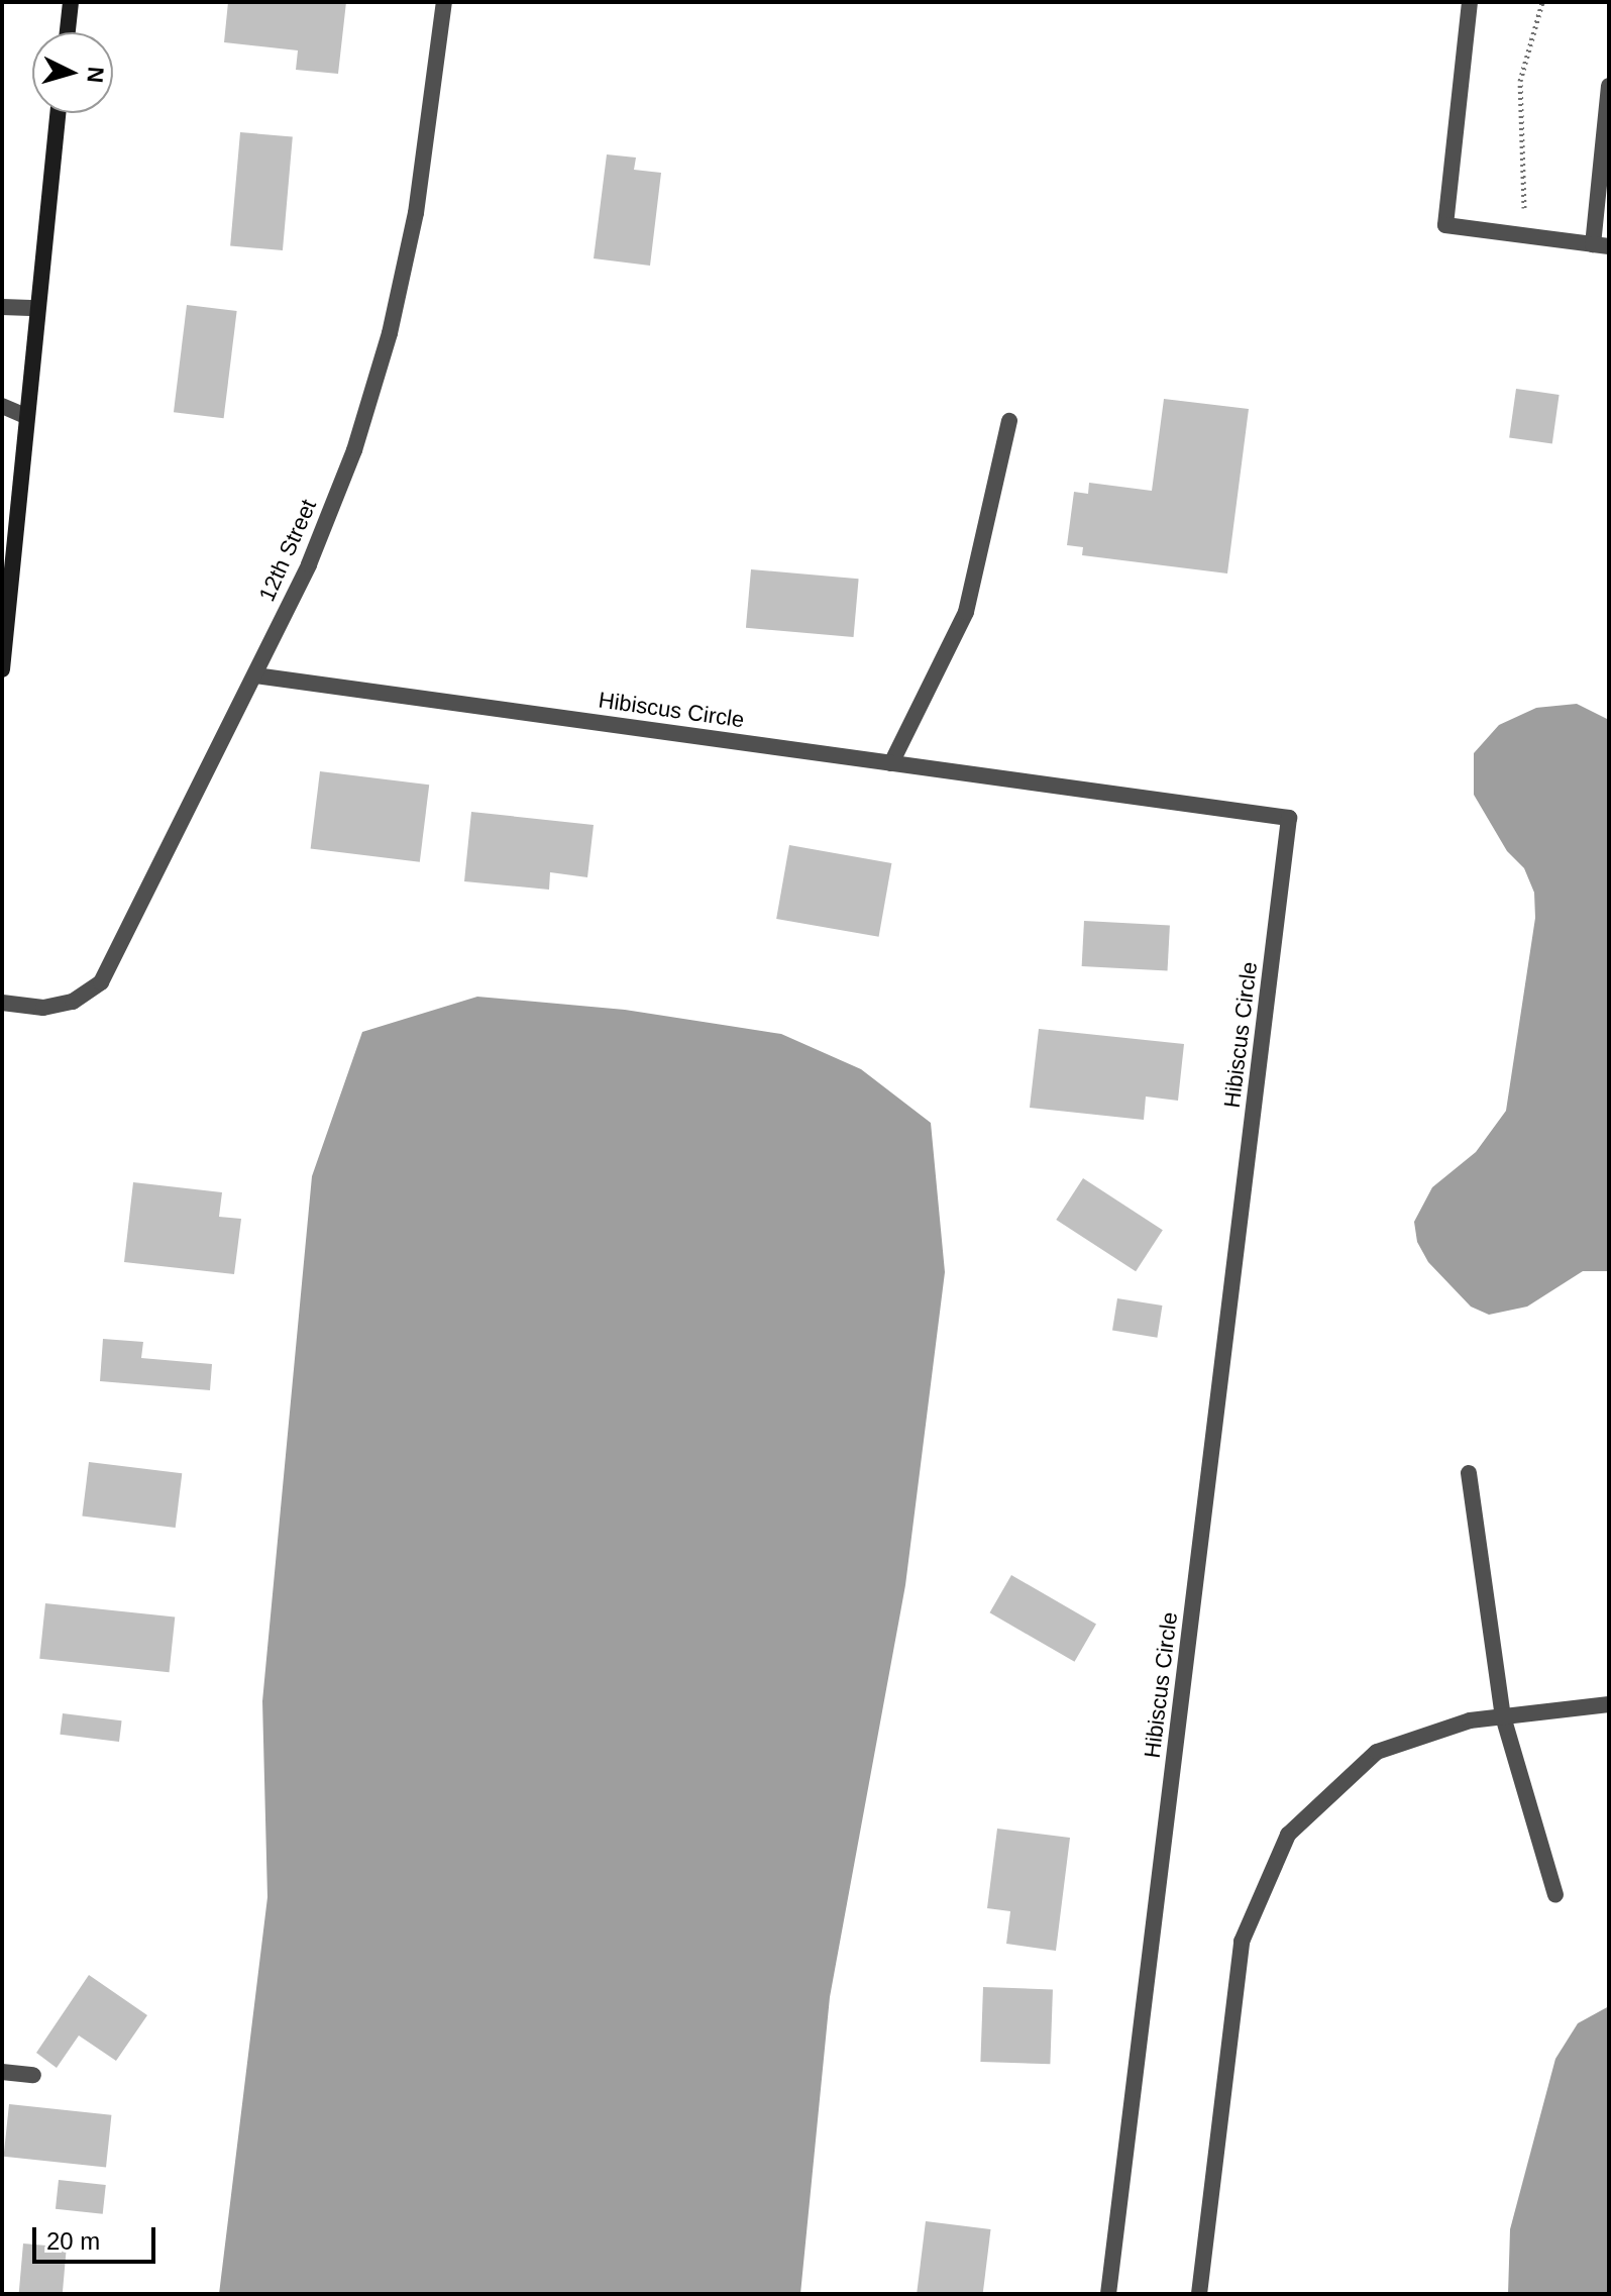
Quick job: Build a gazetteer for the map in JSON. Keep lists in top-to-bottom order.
{
  "streets": {
    "street": ["12th Street", "Hibiscus Circle"]
  },
  "crossings": [
    ["12th Street", "Hibiscus Circle"]
  ],
  "scale_bar": "20 m",
  "north": "right"
}
